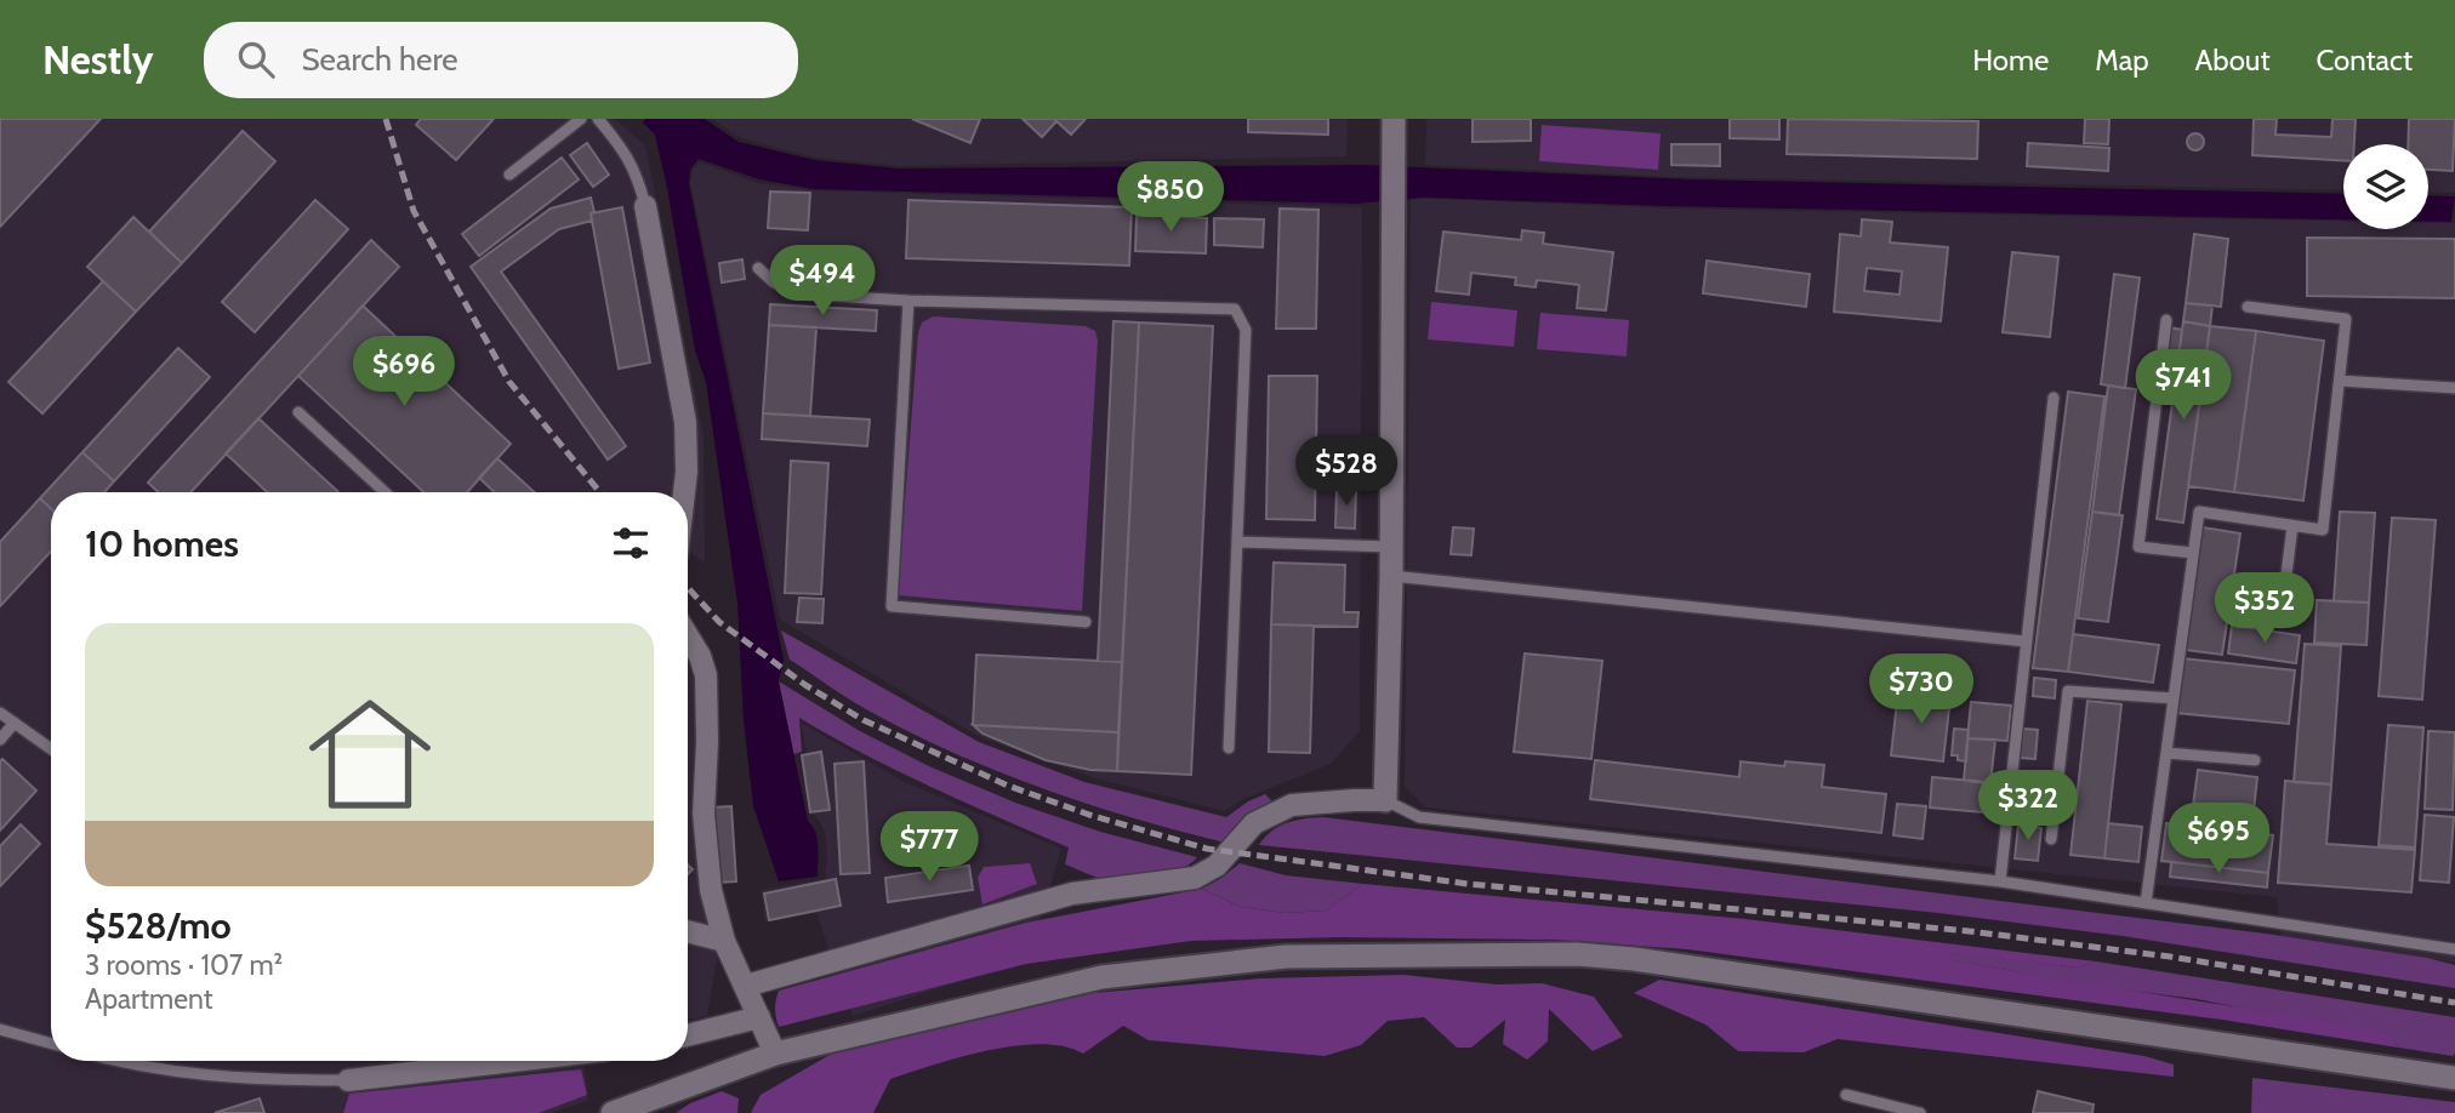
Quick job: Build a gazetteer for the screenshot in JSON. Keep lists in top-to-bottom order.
{
  "page": {
    "header": "Nestly",
    "search": "Search here",
    "nav": [
      "Home",
      "Map",
      "About",
      "Contact"
    ],
    "price": [
      "$850",
      "$494",
      "$696",
      "$741",
      "$528",
      "$352",
      "$730",
      "$322",
      "$695",
      "$777"
    ],
    "heading": "10 homes",
    "list": [
      {
        "name": "$528/mo",
        "note": "3 rooms · 107 m² · Apartment"
      }
    ]
  }
}
